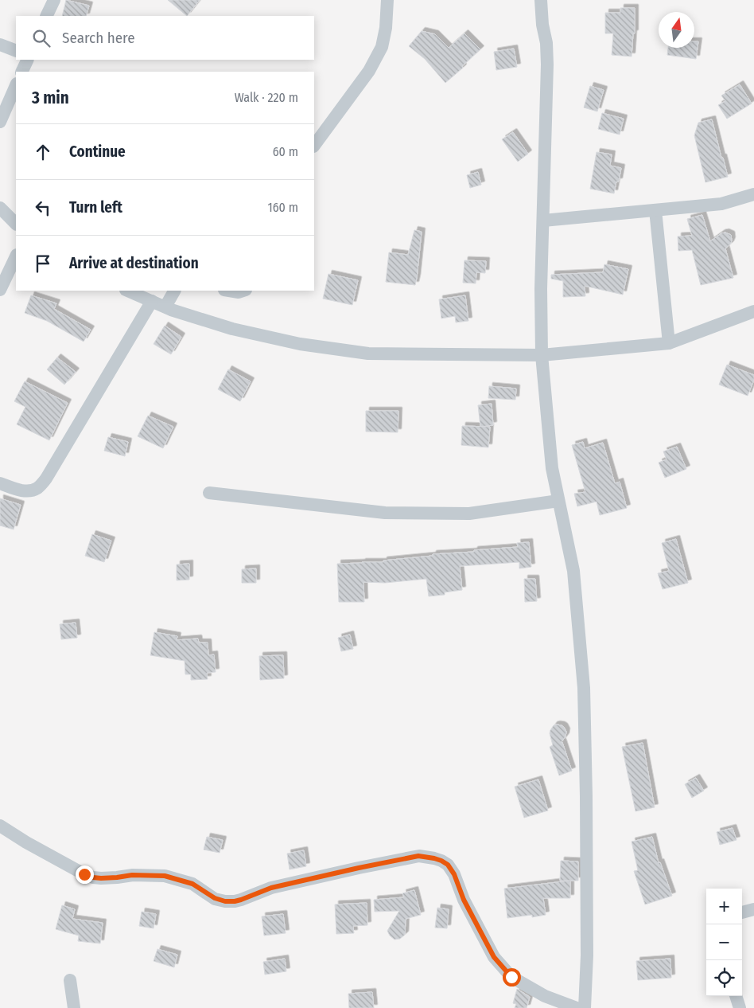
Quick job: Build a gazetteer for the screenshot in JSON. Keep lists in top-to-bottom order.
{
  "north": "top",
  "page": {
    "search": "Search here",
    "heading": ["3 min", "Walk · 220 m"],
    "list": [
      ["Continue", "60 m"],
      ["Turn left", "160 m"],
      "Arrive at destination"
    ],
    "map_buttons": ["+", "−"]
  }
}
